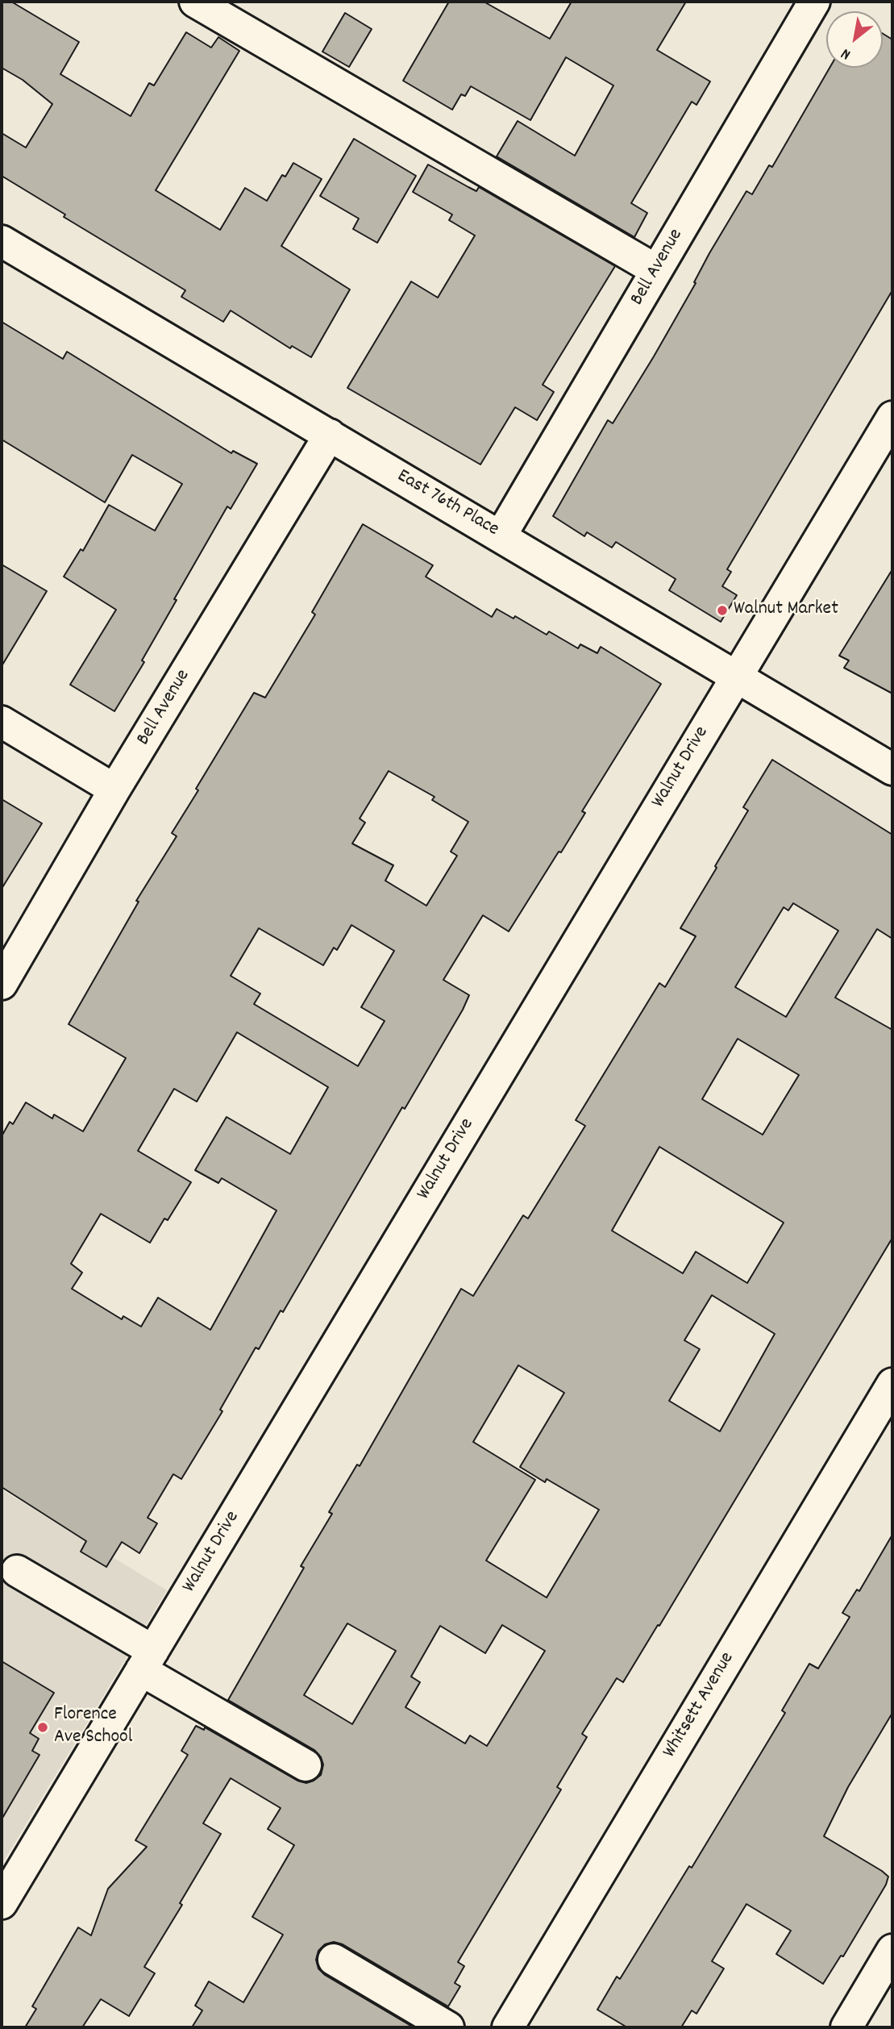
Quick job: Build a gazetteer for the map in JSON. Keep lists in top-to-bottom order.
{
  "streets": {
    "street": [
      "Bell Avenue",
      "East 76th Place",
      "Walnut Drive",
      "Whitsett Avenue"
    ]
  },
  "crossings": [
    ["Bell Avenue", "East 76th Place"],
    ["East 76th Place", "Walnut Drive"]
  ],
  "places": ["Walnut Market", "Florence Ave School"],
  "north": "bottom left"
}
